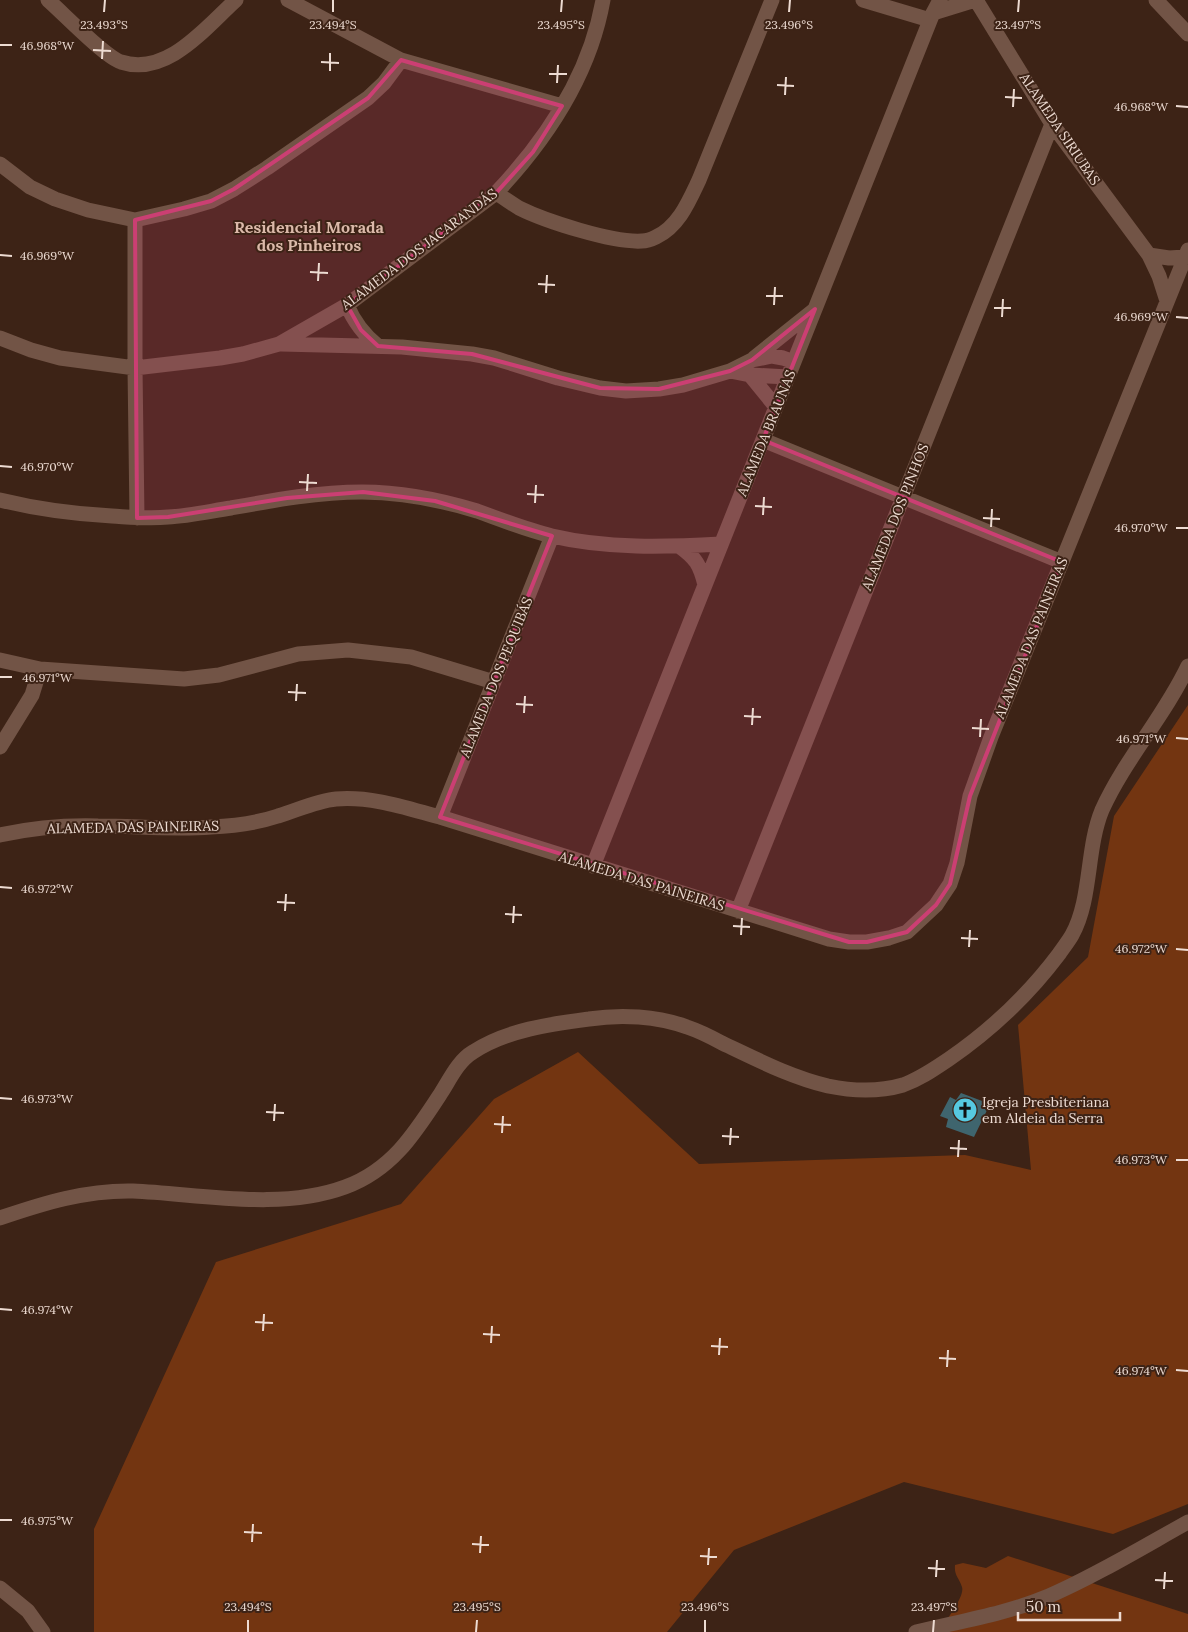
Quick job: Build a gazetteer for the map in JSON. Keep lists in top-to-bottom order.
{
  "streets": {
    "street": [
      "ALAMEDA SIRIUBAS",
      "ALAMEDA DOS JACARANDÁS",
      "ALAMEDA BRAUNAS",
      "ALAMEDA DOS PINHOS",
      "ALAMEDA DAS PAINEIRAS",
      "ALAMEDA DOS PEQUIBÁS"
    ]
  },
  "crossings": [
    ["ALAMEDA SIRIUBAS", "ALAMEDA DOS PINHOS"],
    ["ALAMEDA SIRIUBAS", "ALAMEDA DAS PAINEIRAS"],
    ["ALAMEDA BRAUNAS", "ALAMEDA DAS PAINEIRAS"],
    ["ALAMEDA DOS PINHOS", "ALAMEDA DAS PAINEIRAS"],
    ["ALAMEDA DAS PAINEIRAS", "ALAMEDA DOS PEQUIBÁS"]
  ],
  "districts": ["Residencial Morada dos Pinheiros"],
  "places": {
    "church": ["Igreja Presbiteriana em Aldeia da Serra"]
  },
  "scale_bar": "50 m",
  "coordinates": [
    "23.493°S",
    "23.494°S",
    "23.495°S",
    "23.496°S",
    "23.497°S",
    "46.968°W",
    "46.969°W",
    "46.970°W",
    "46.971°W",
    "46.972°W",
    "46.973°W",
    "46.974°W",
    "46.975°W"
  ]
}
